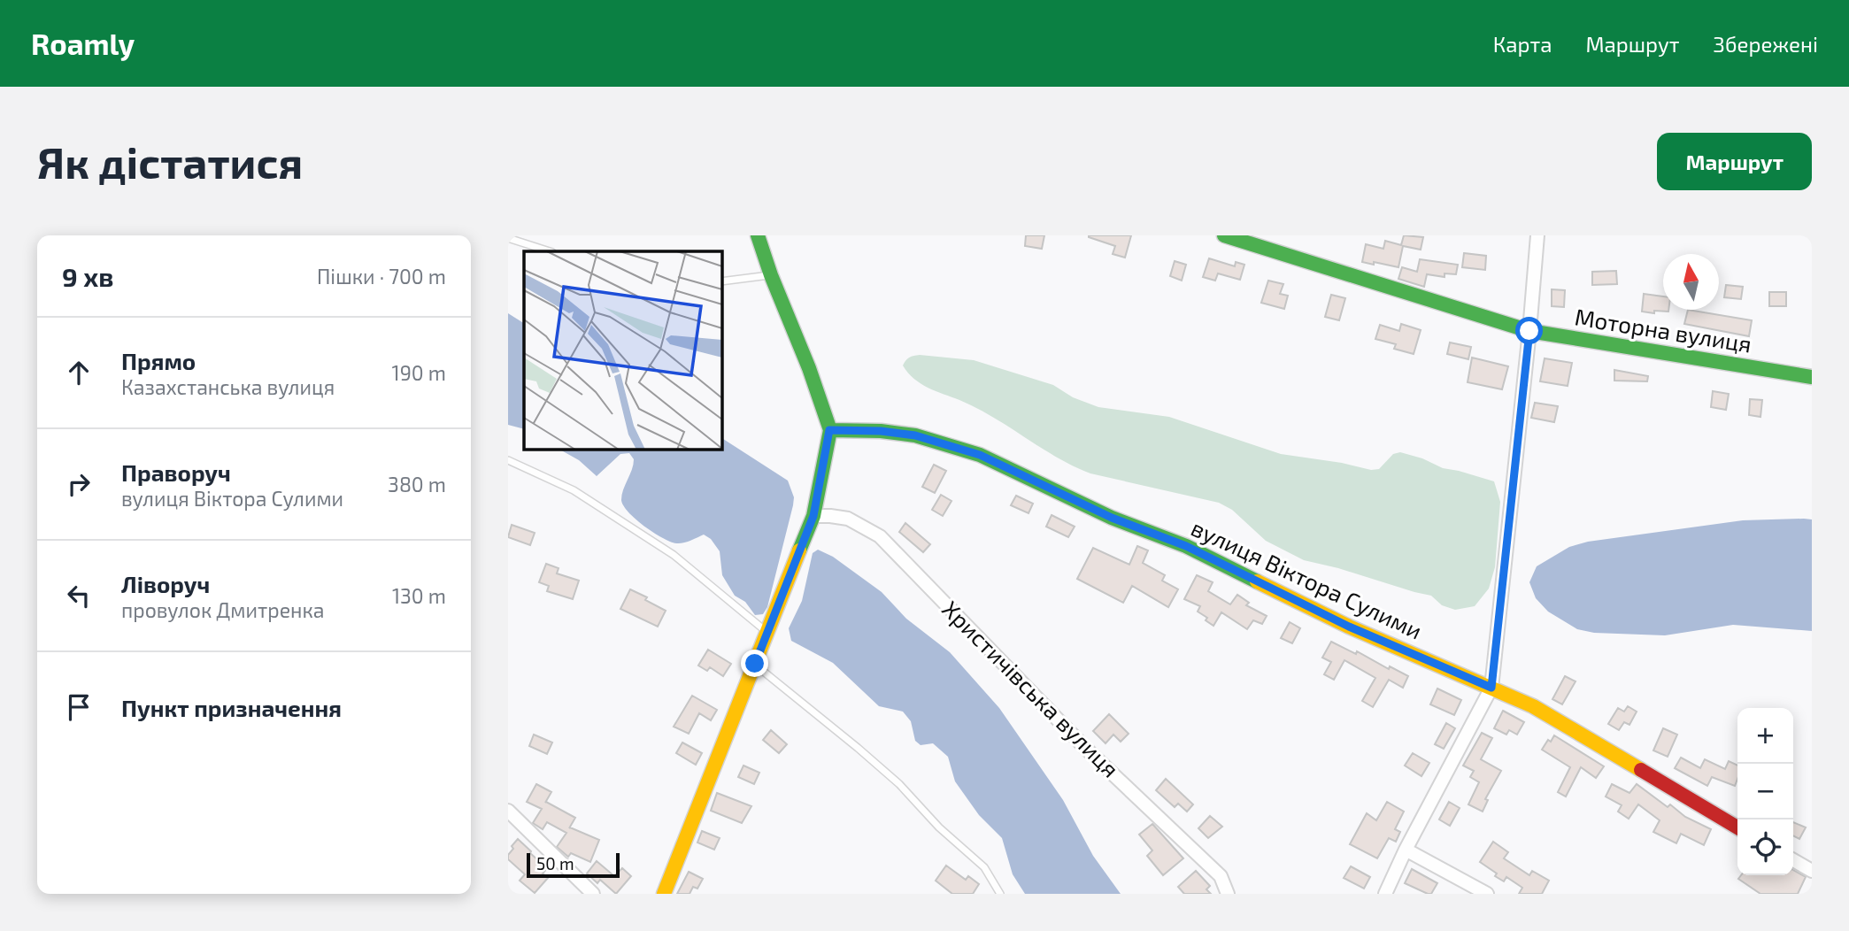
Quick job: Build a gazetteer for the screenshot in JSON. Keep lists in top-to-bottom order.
{
  "streets": {
    "street": ["Моторна вулиця", "вулиця Віктора Сулими", "Христичівська вулиця"]
  },
  "scale_bar": "50 m",
  "north": "top",
  "page": {
    "header": "Roamly",
    "nav": ["Карта", "Маршрут", "Збережені"],
    "buttons": "Маршрут",
    "title": "Як дістатися",
    "heading": ["9 хв", "Пішки · 700 m"],
    "list": [
      ["Прямо", "Казахстанська вулиця", "190 m"],
      ["Праворуч", "вулиця Віктора Сулими", "380 m"],
      ["Ліворуч", "провулок Дмитренка", "130 m"],
      "Пункт призначення"
    ],
    "map_buttons": ["+", "−"],
    "scale": "50 m"
  }
}
